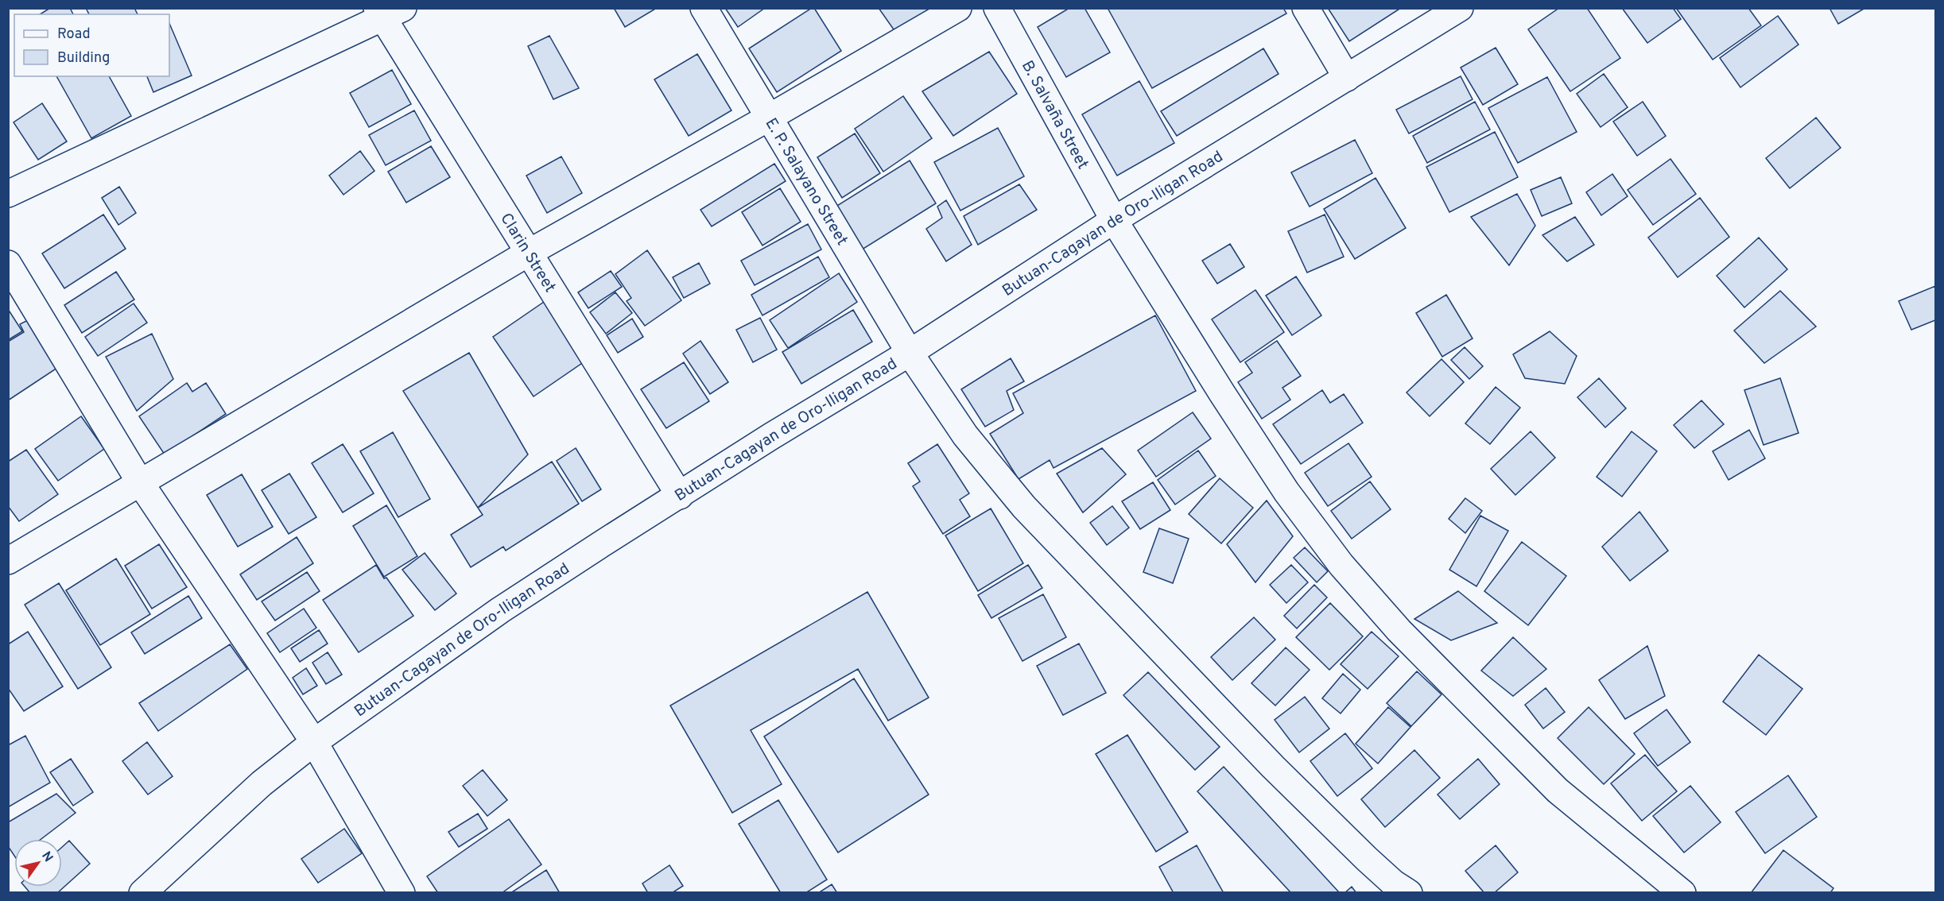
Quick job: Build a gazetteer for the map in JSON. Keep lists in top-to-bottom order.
{
  "streets": {
    "main road": [
      "B. Salvaña Street",
      "E. P. Salayano Street",
      "Butuan-Cagayan de Oro-Iligan Road",
      "Clarin Street"
    ]
  },
  "crossings": [
    ["B. Salvaña Street", "Butuan-Cagayan de Oro-Iligan Road"],
    ["E. P. Salayano Street", "Butuan-Cagayan de Oro-Iligan Road"],
    ["Butuan-Cagayan de Oro-Iligan Road", "Clarin Street"]
  ],
  "legend": ["Road", "Building"],
  "north": "top right"
}
